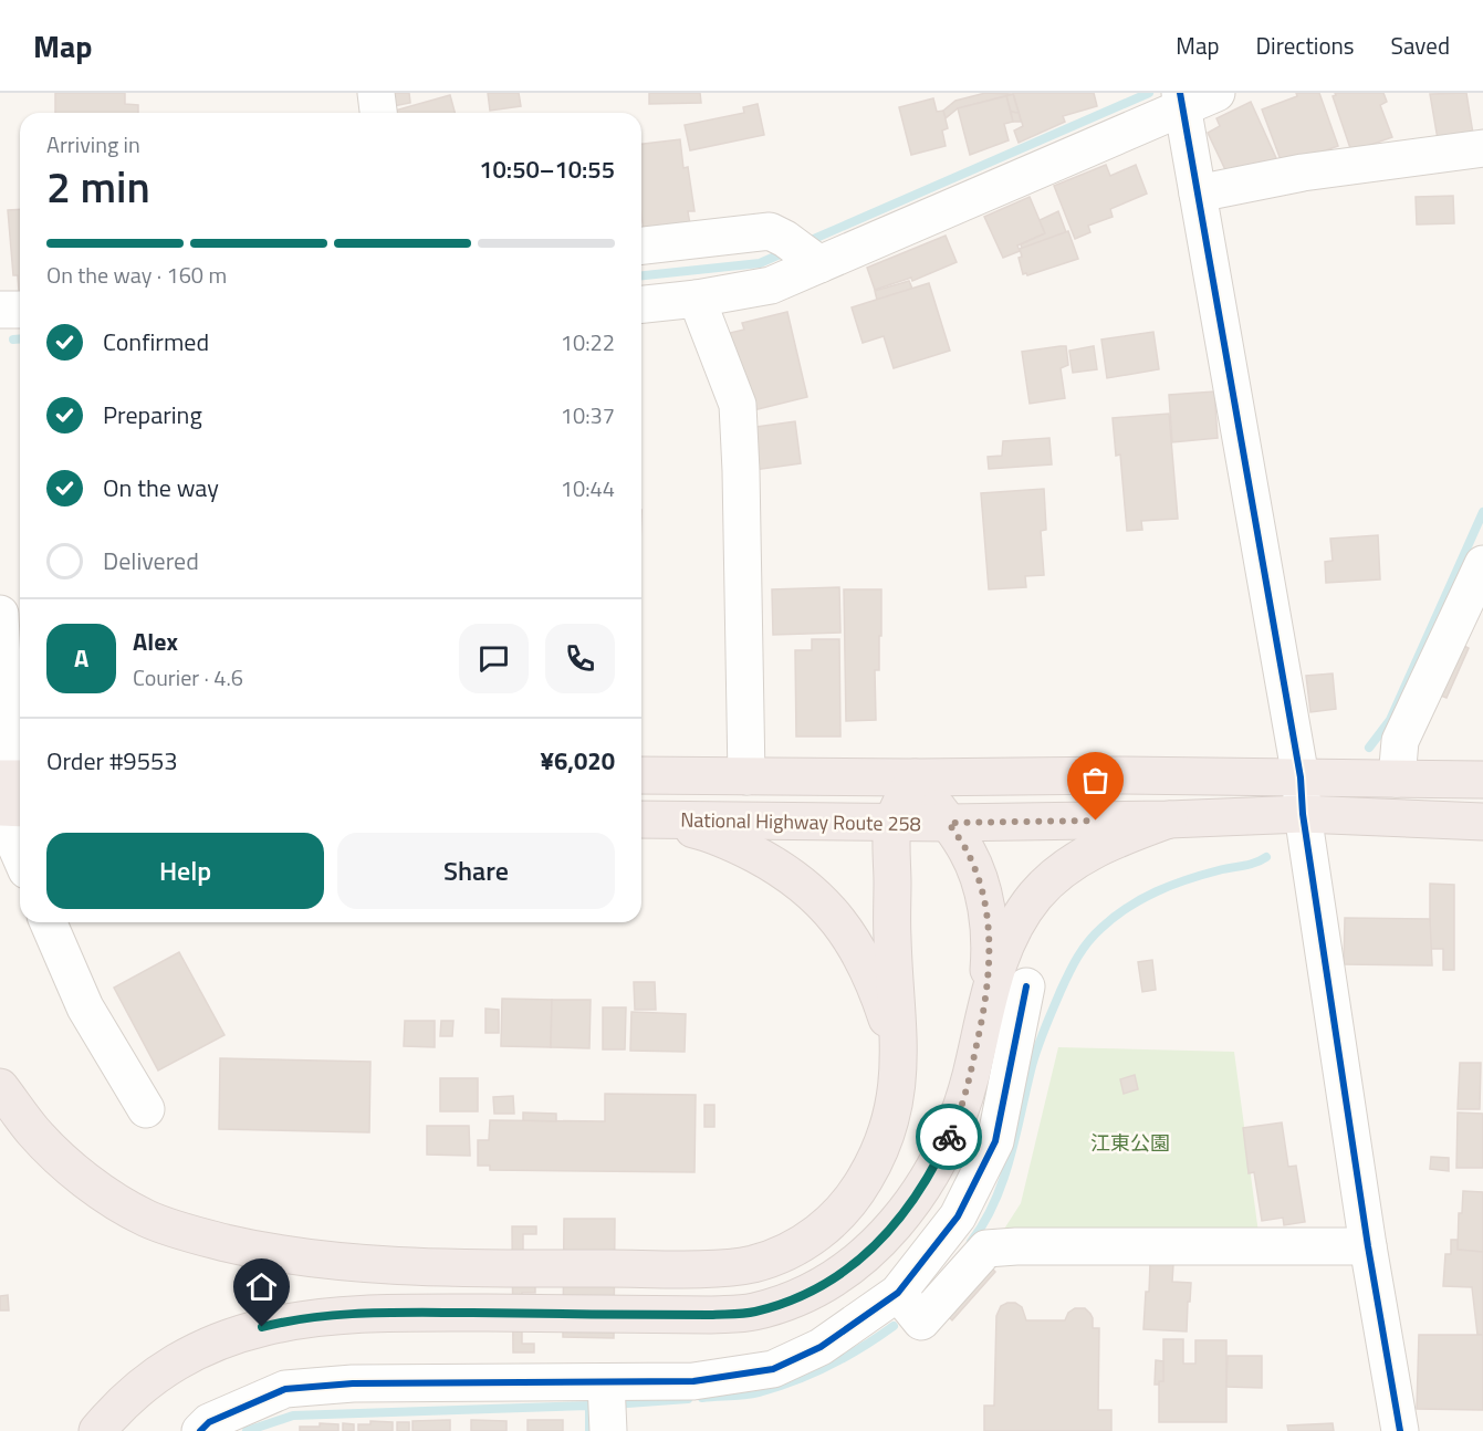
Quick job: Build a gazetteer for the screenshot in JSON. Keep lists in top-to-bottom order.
{
  "streets": {
    "highway": ["National Highway Route 258"]
  },
  "parks": ["江東公園"],
  "page": {
    "header": "Map",
    "nav": ["Map", "Directions", "Saved"],
    "heading": ["2 min", "Arriving in", "10:50–10:55"],
    "panel": [
      "Alex",
      "Courier · 4.6",
      "Order #9553",
      "¥6,020"
    ],
    "bar": "On the way · 160 m",
    "list": [
      ["Confirmed", "10:22"],
      ["Preparing", "10:37"],
      ["On the way", "10:44"],
      "Delivered"
    ],
    "round": "A",
    "buttons": ["Help", "Share"]
  }
}
